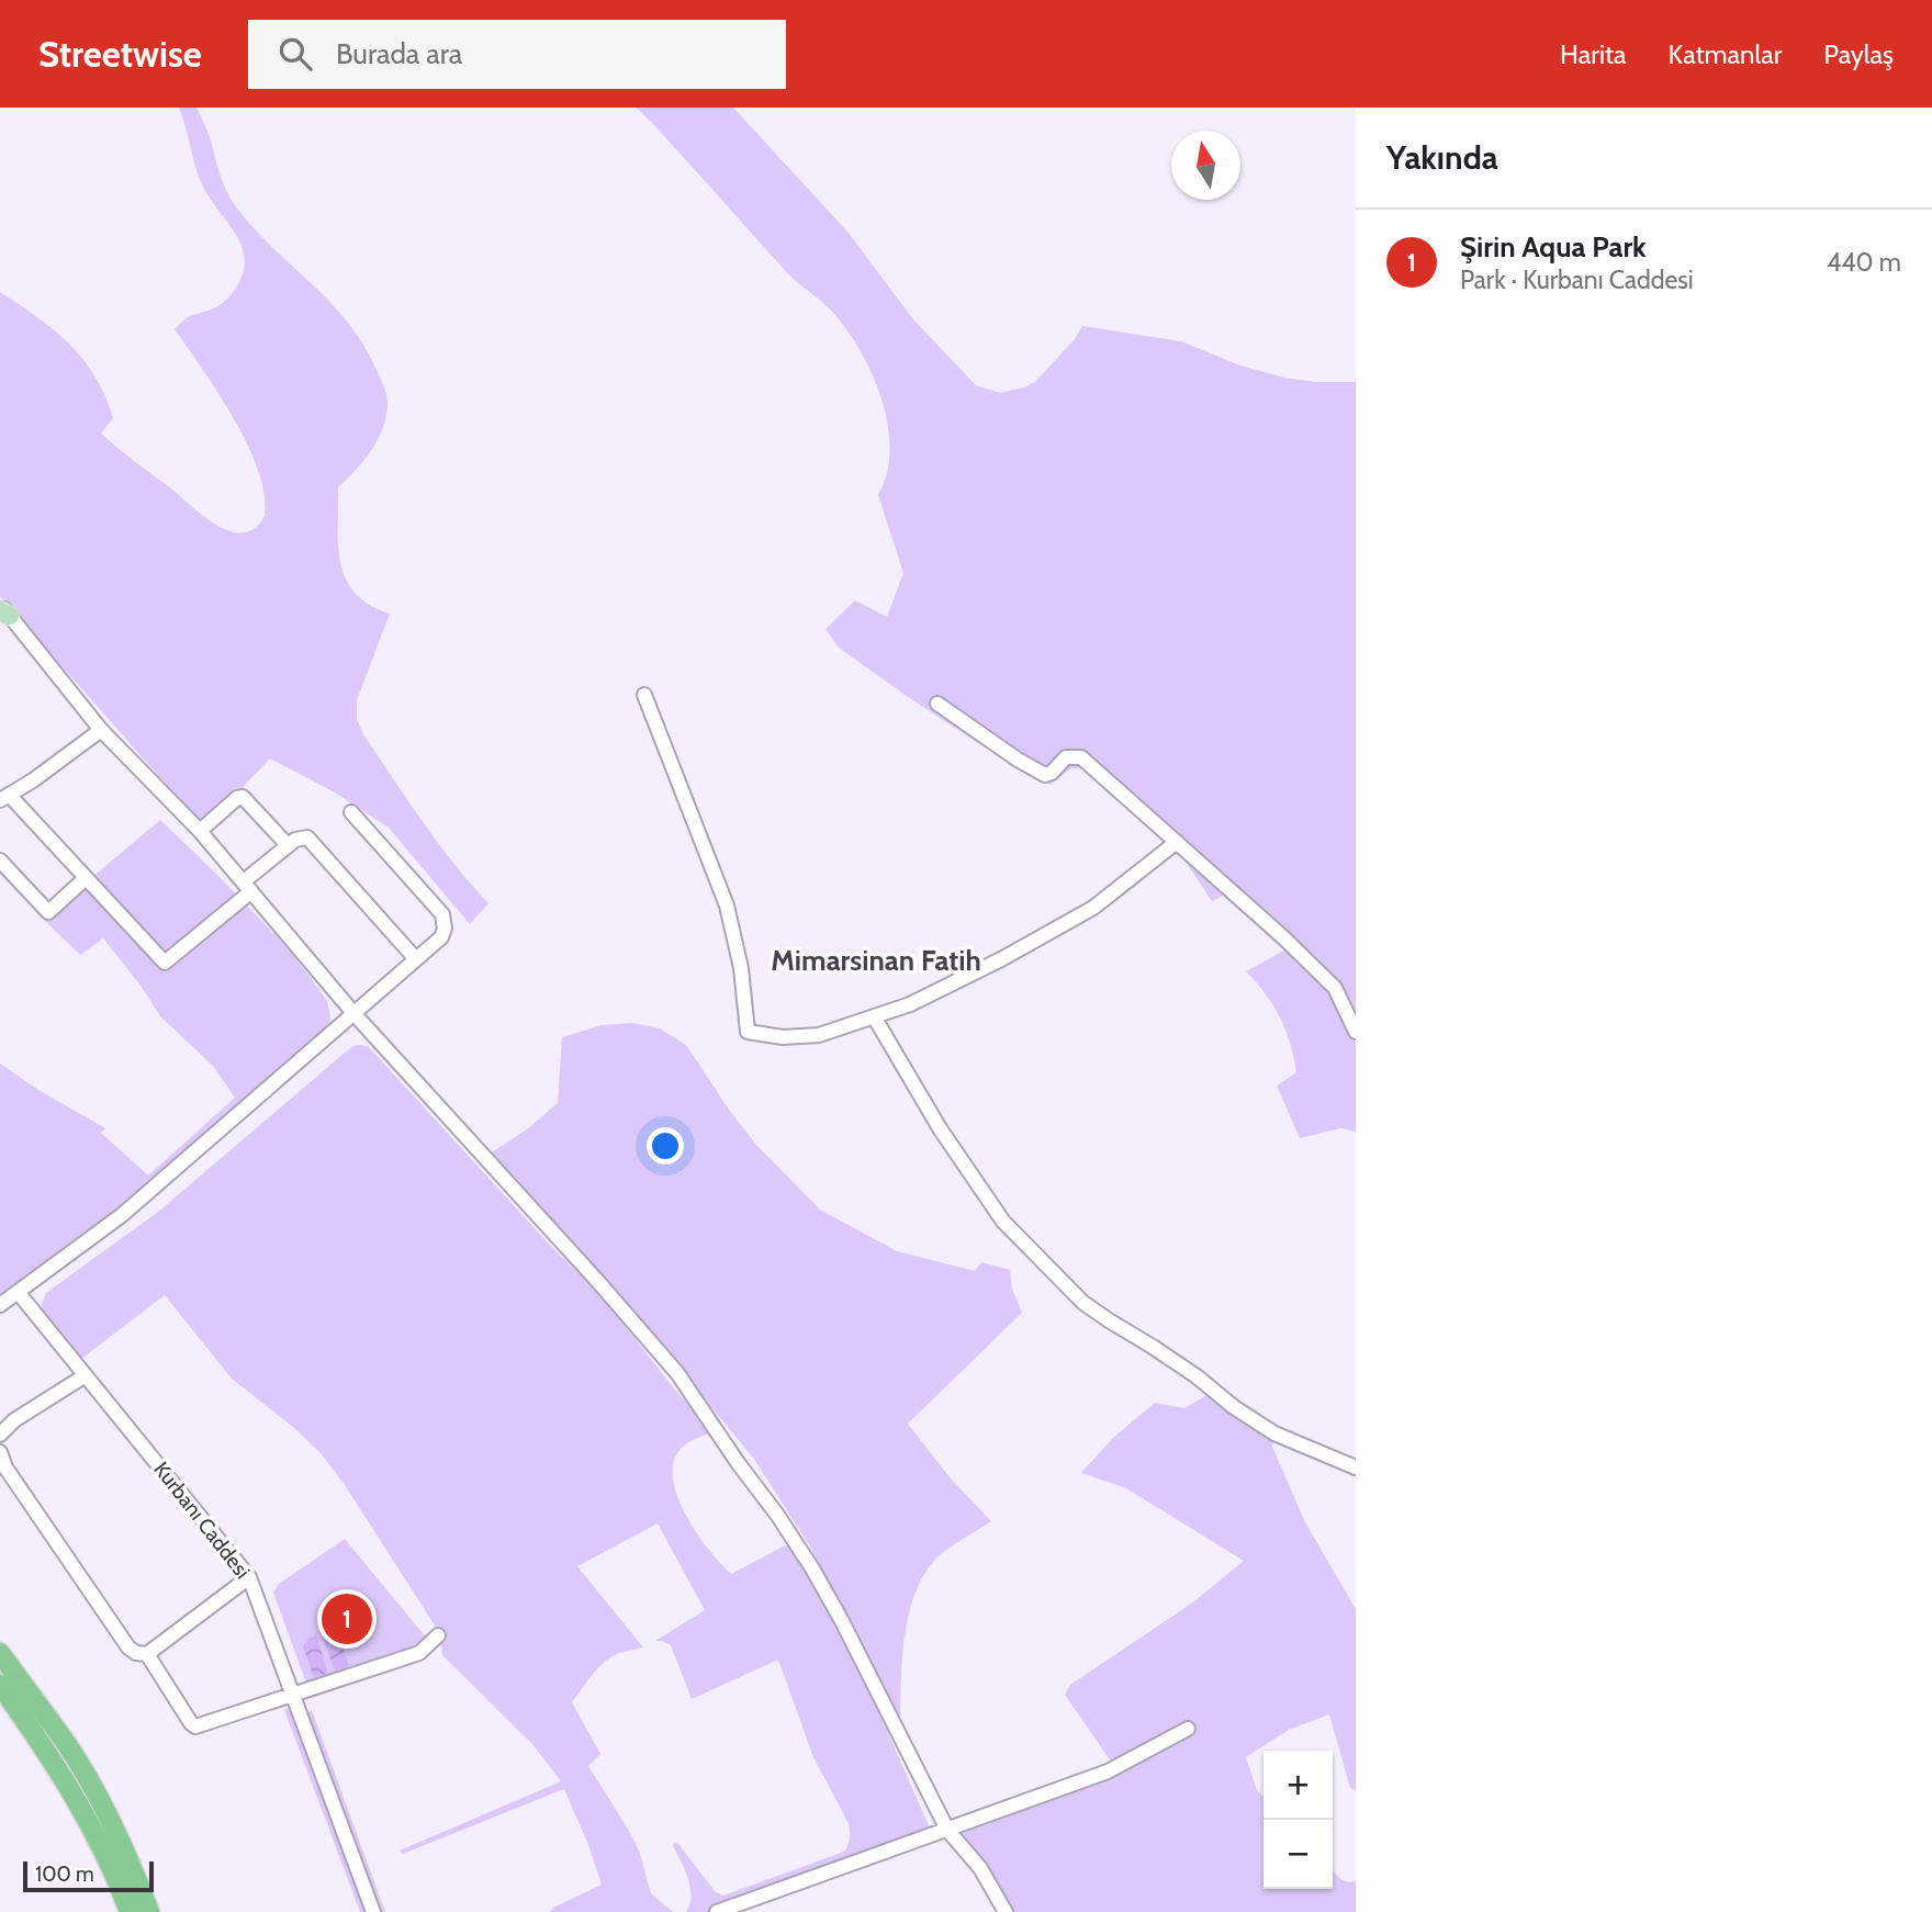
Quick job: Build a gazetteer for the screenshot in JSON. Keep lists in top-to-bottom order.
{
  "streets": {
    "street": ["Kurbanı Caddesi"]
  },
  "districts": ["Mimarsinan Fatih"],
  "scale_bar": "100 m",
  "north": "top",
  "page": {
    "header": "Streetwise",
    "search": "Burada ara",
    "nav": ["Harita", "Katmanlar", "Paylaş"],
    "heading": "Yakında",
    "list": [
      {
        "mark": "1",
        "name": "Şirin Aqua Park",
        "note": "Park · Kurbanı Caddesi",
        "value": "440 m"
      }
    ],
    "pins": "1",
    "map_buttons": ["+", "−"],
    "scale": "100 m"
  }
}
